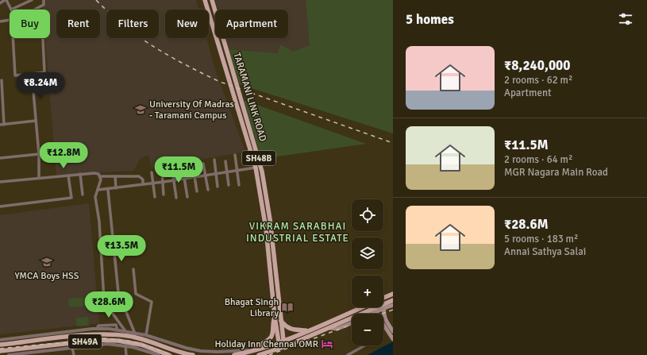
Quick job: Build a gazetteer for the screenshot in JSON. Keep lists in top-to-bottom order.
{
  "streets": {
    "main road": ["TARAMANI LINK ROAD", "SH48B", "SH49A"]
  },
  "crossings": [
    ["TARAMANI LINK ROAD", "SH48B"]
  ],
  "districts": ["VIKRAM SARABHAI INDUSTRIAL ESTATE"],
  "places": {
    "school or university": ["University Of Madras - Taramani Campus", "YMCA Boys HSS"],
    "library": ["Bhagat Singh Library"],
    "hotel": ["Holiday Inn Chennai OMR"]
  },
  "page": {
    "heading": "5 homes",
    "chip": [
      "Buy",
      "Rent",
      "Filters",
      "New",
      "Apartment"
    ],
    "list": [
      {
        "name": "₹8,240,000",
        "note": "2 rooms · 62 m² · Apartment"
      },
      {
        "name": "₹11.5M",
        "note": "2 rooms · 64 m² · MGR Nagara Main Road"
      },
      {
        "name": "₹28.6M",
        "note": "5 rooms · 183 m² · Annai Sathya Salai"
      }
    ],
    "price": [
      "₹8.24M",
      "₹12.8M",
      "₹11.5M",
      "₹13.5M",
      "₹28.6M"
    ],
    "map_buttons": ["+", "−"]
  }
}
